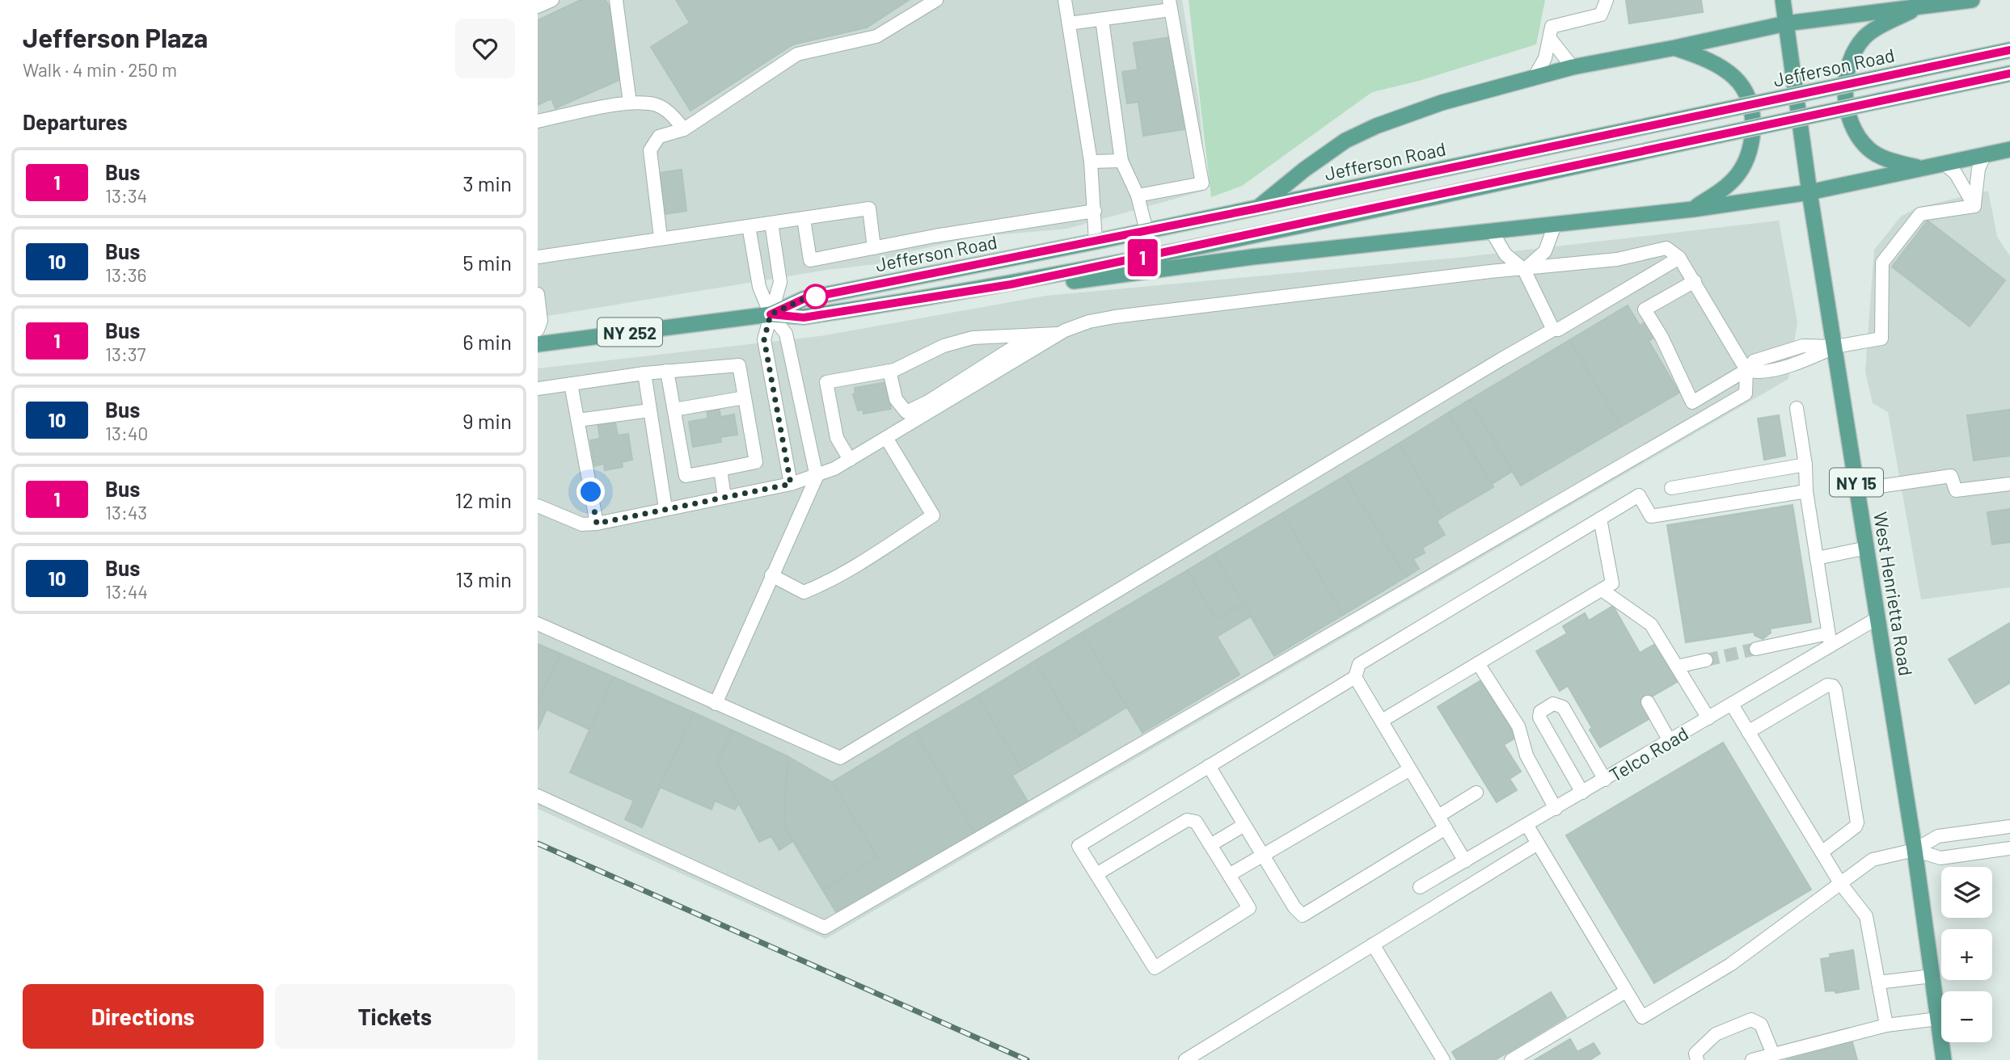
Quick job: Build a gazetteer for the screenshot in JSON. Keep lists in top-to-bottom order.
{
  "streets": {
    "main road": [
      "Jefferson Road",
      "NY 252",
      "NY 15",
      "West Henrietta Road"
    ],
    "street": ["Telco Road"]
  },
  "crossings": [
    ["West Henrietta Road", "Telco Road"]
  ],
  "lines": ["bus line 1"],
  "page": {
    "heading": [
      ["Jefferson Plaza", "Walk · 4 min · 250 m"],
      "Departures"
    ],
    "on_map": "1",
    "list": [
      {
        "mark": "1",
        "name": "Bus",
        "note": "13:34",
        "value": "3 min"
      },
      {
        "mark": "10",
        "name": "Bus",
        "note": "13:36",
        "value": "5 min"
      },
      {
        "mark": "1",
        "name": "Bus",
        "note": "13:37",
        "value": "6 min"
      },
      {
        "mark": "10",
        "name": "Bus",
        "note": "13:40",
        "value": "9 min"
      },
      {
        "mark": "1",
        "name": "Bus",
        "note": "13:43",
        "value": "12 min"
      },
      {
        "mark": "10",
        "name": "Bus",
        "note": "13:44",
        "value": "13 min"
      }
    ],
    "map_buttons": ["+", "−"],
    "buttons": ["Directions", "Tickets"]
  }
}
